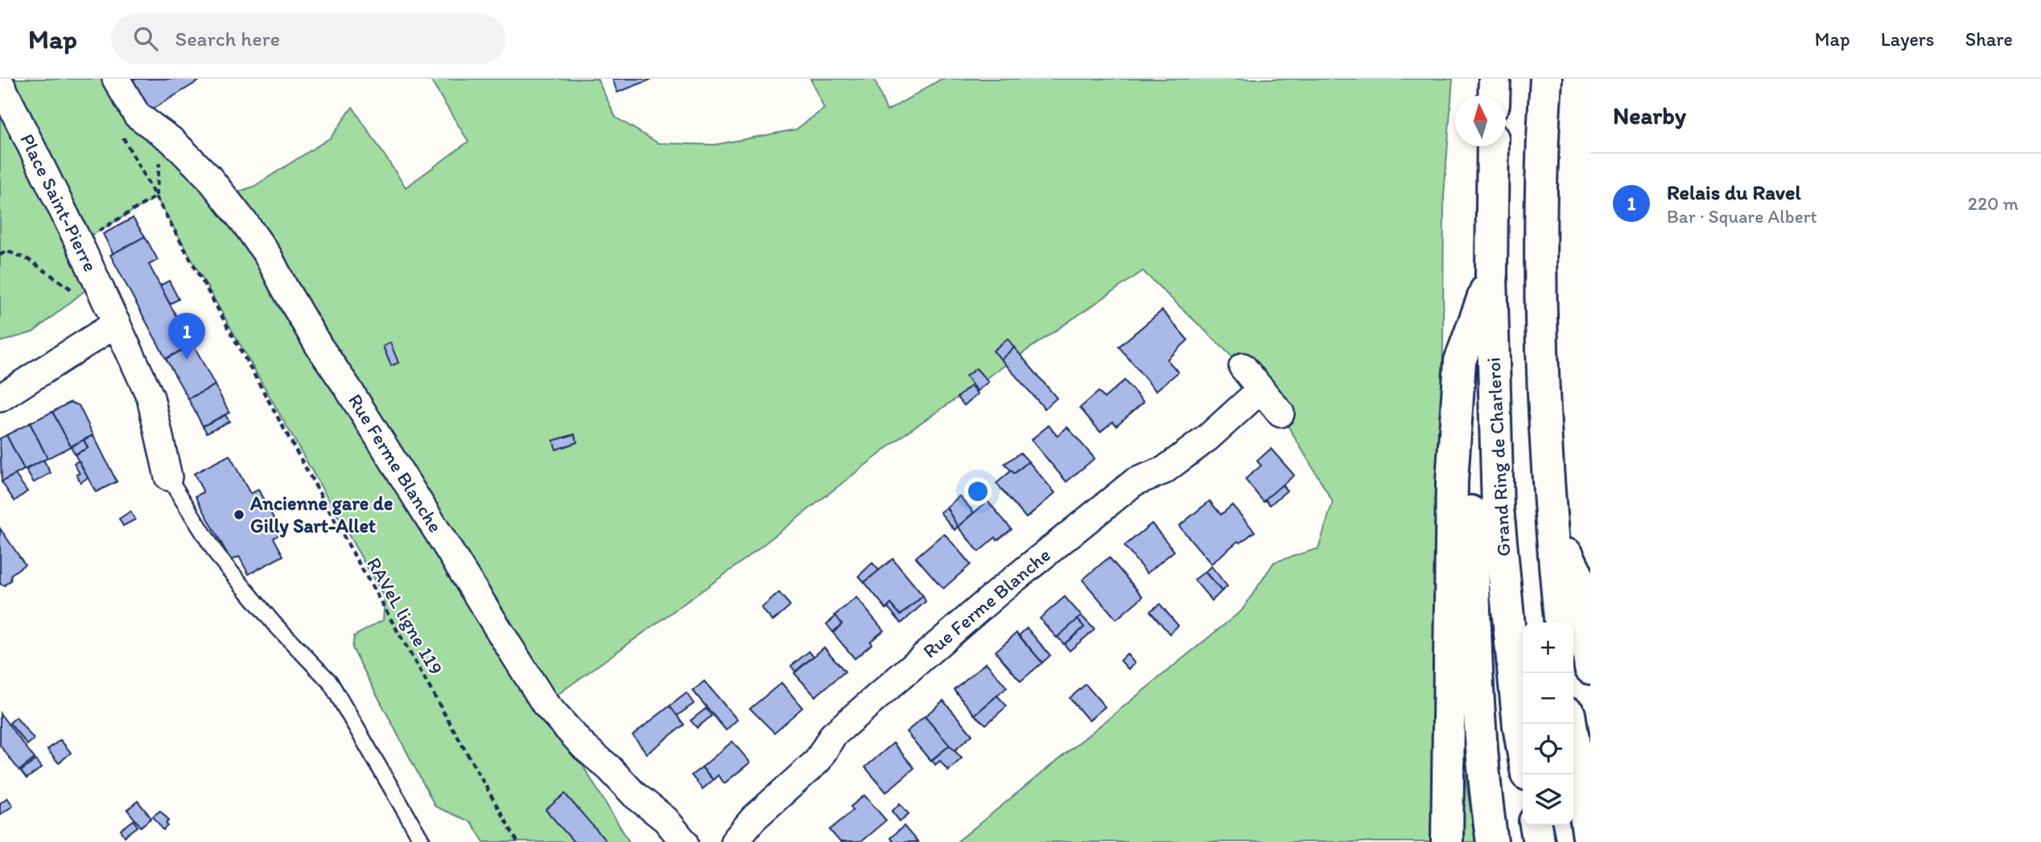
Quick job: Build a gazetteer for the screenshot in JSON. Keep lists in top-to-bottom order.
{
  "streets": {
    "highway": ["Grand Ring de Charleroi"],
    "street": ["Place Saint-Pierre", "Rue Ferme Blanche"],
    "path": ["RAVeL ligne 119"]
  },
  "crossings": [
    ["Place Saint-Pierre", "RAVeL ligne 119"]
  ],
  "places": ["Ancienne gare de Gilly Sart-Allet"],
  "north": "top",
  "page": {
    "header": "Map",
    "search": "Search here",
    "nav": ["Map", "Layers", "Share"],
    "heading": "Nearby",
    "list": [
      {
        "mark": "1",
        "name": "Relais du Ravel",
        "note": "Bar · Square Albert",
        "value": "220 m"
      }
    ],
    "pins": "1",
    "map_buttons": ["+", "−"]
  }
}
